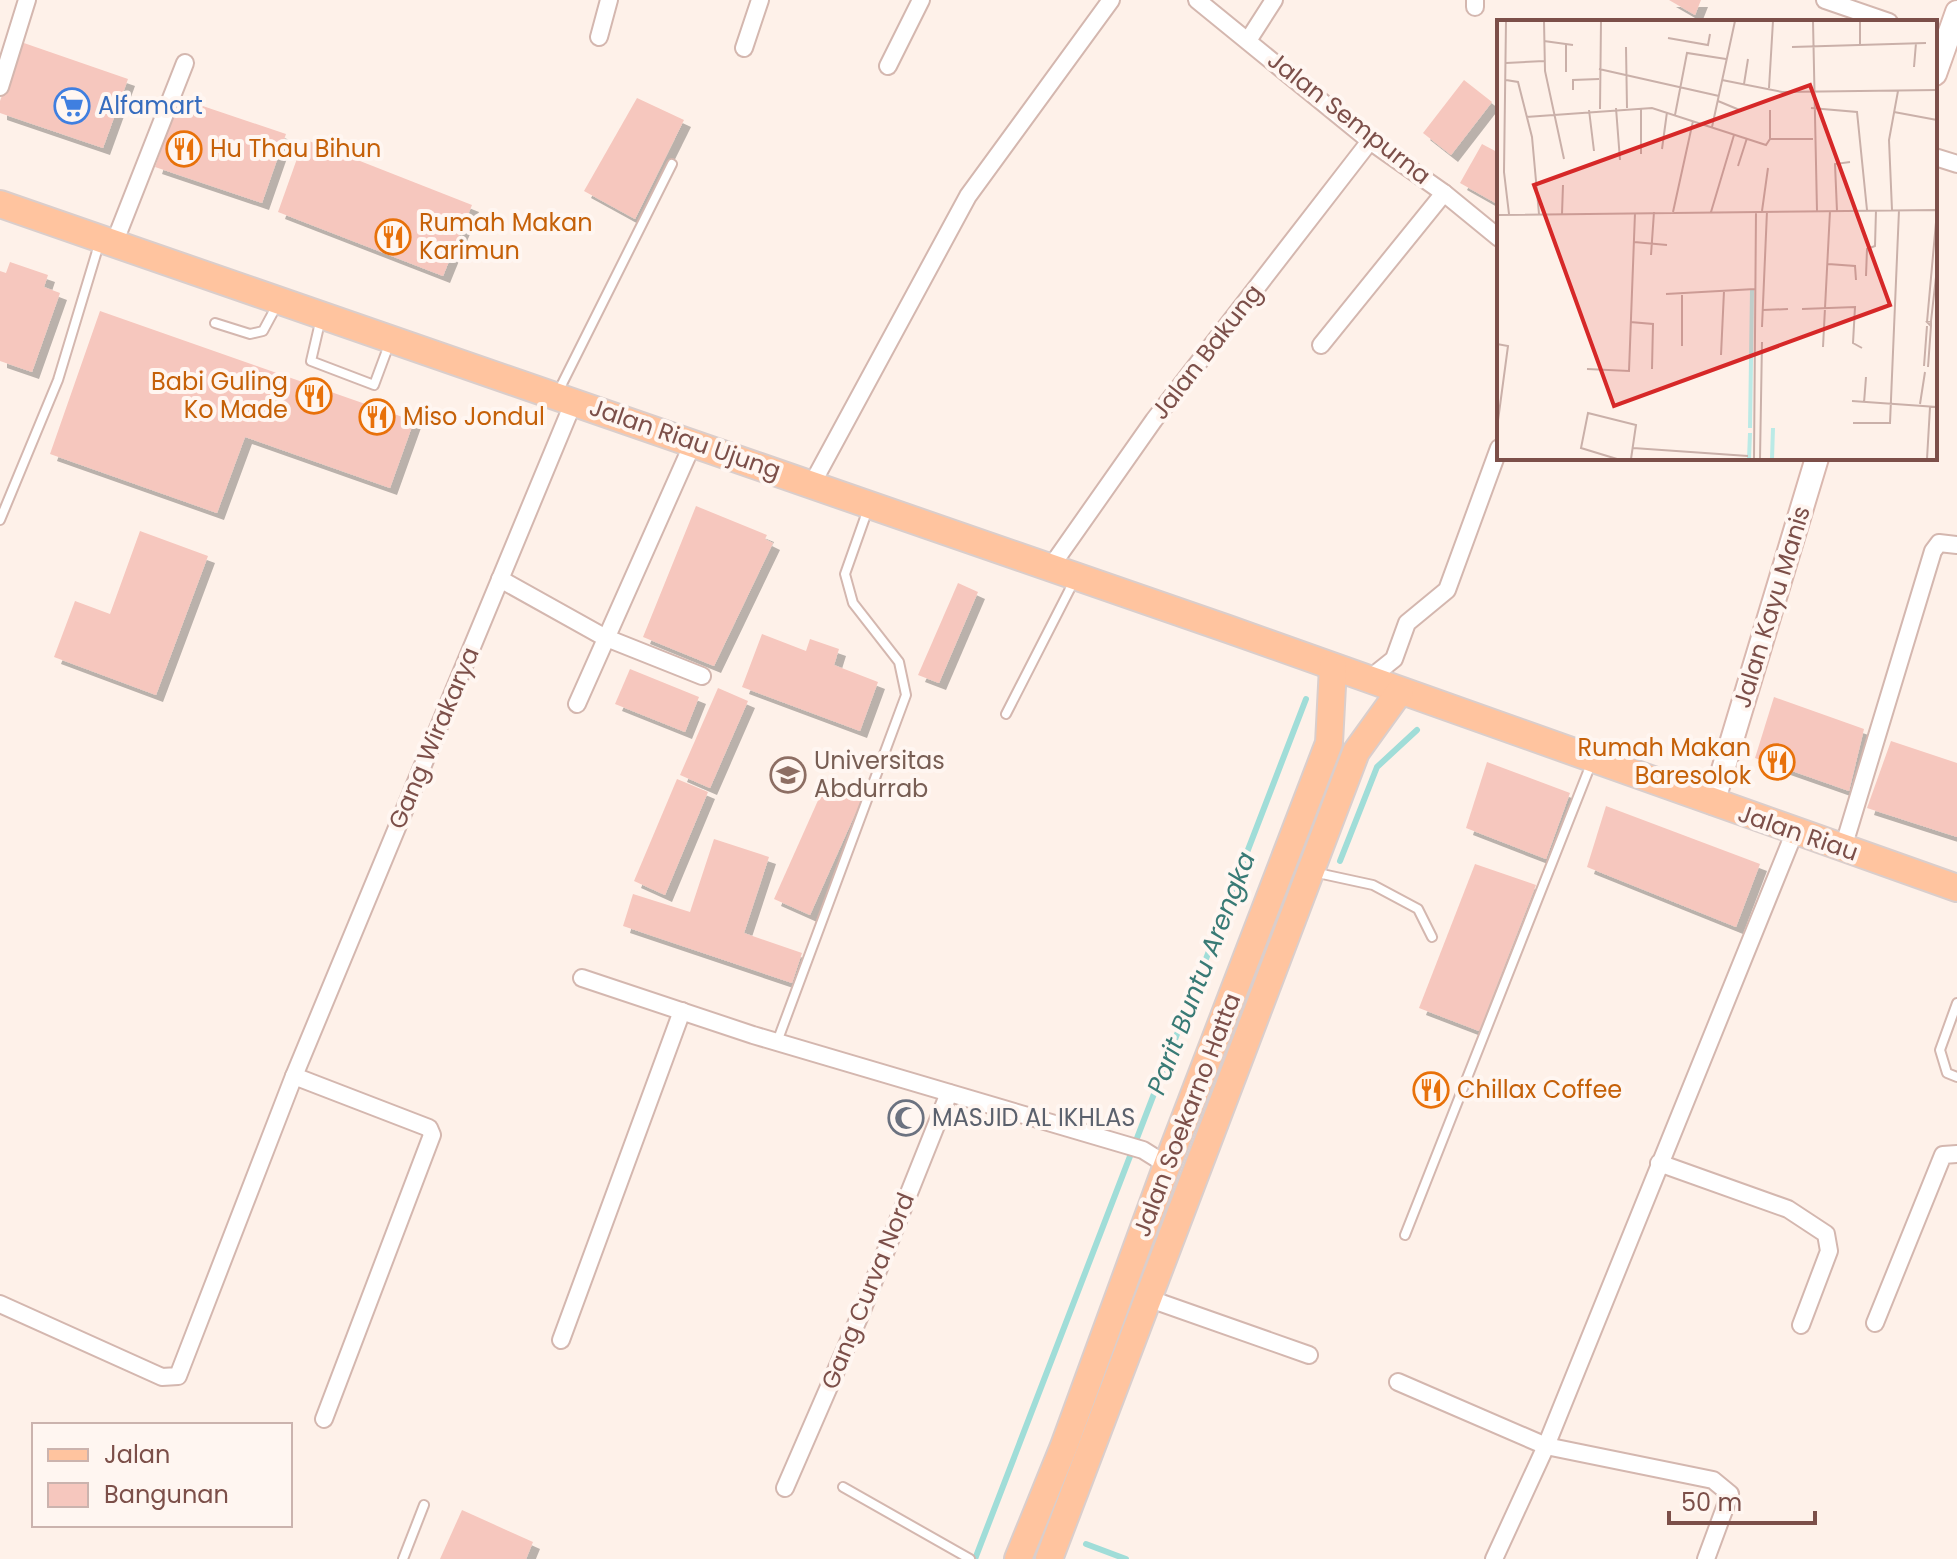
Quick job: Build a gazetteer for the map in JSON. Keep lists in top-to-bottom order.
{
  "streets": {
    "main road": ["Jalan Riau Ujung", "Jalan Riau", "Jalan Soekarno Hatta"],
    "street": [
      "Jalan Sempurna",
      "Jalan Bakung",
      "Jalan Kayu Manis",
      "Gang Wirakarya",
      "Gang Curva Nord"
    ]
  },
  "crossings": [
    ["Jalan Sempurna", "Jalan Bakung"],
    ["Jalan Bakung", "Jalan Riau Ujung"],
    ["Jalan Riau Ujung", "Gang Wirakarya"],
    ["Jalan Riau Ujung", "Jalan Riau"],
    ["Jalan Riau Ujung", "Jalan Soekarno Hatta"],
    ["Jalan Kayu Manis", "Jalan Riau"],
    ["Jalan Riau", "Jalan Soekarno Hatta"]
  ],
  "water": ["Parit Buntu Arengka"],
  "places": {
    "supermarket": ["Alfamart"],
    "restaurant": [
      "Hu Thau Bihun",
      "Rumah Makan Karimun",
      "Babi Guling Ko Made",
      "Miso Jondul",
      "Rumah Makan Baresolok",
      "Chillax Coffee"
    ],
    "school or university": ["Universitas Abdurrab"],
    "mosque": ["MASJID AL IKHLAS"]
  },
  "legend": ["Jalan", "Bangunan"],
  "scale_bar": "50 m"
}
